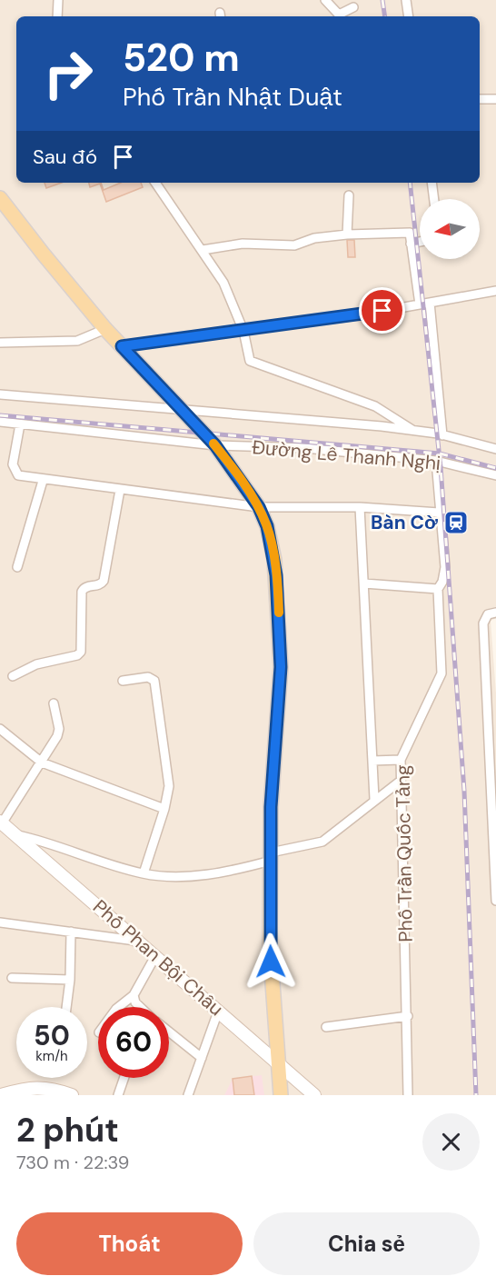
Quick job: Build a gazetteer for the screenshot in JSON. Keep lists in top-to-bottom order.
{
  "streets": {
    "street": ["Đường Lê Thanh Nghị", "Phố Trần Quốc Tảng", "Phố Phan Bội Châu"]
  },
  "crossings": [
    ["Đường Lê Thanh Nghị", "Phố Trần Quốc Tảng"]
  ],
  "places": {
    "station": ["Bàn Cờ"]
  },
  "north": "left",
  "page": {
    "turn": ["520 m", "Phố Trần Nhật Duật"],
    "then": "Sau đó",
    "speed": "50 km/h",
    "limit": "60",
    "heading": ["2 phút", "730 m · 22:39"],
    "buttons": ["Thoát", "Chia sẻ"]
  }
}
